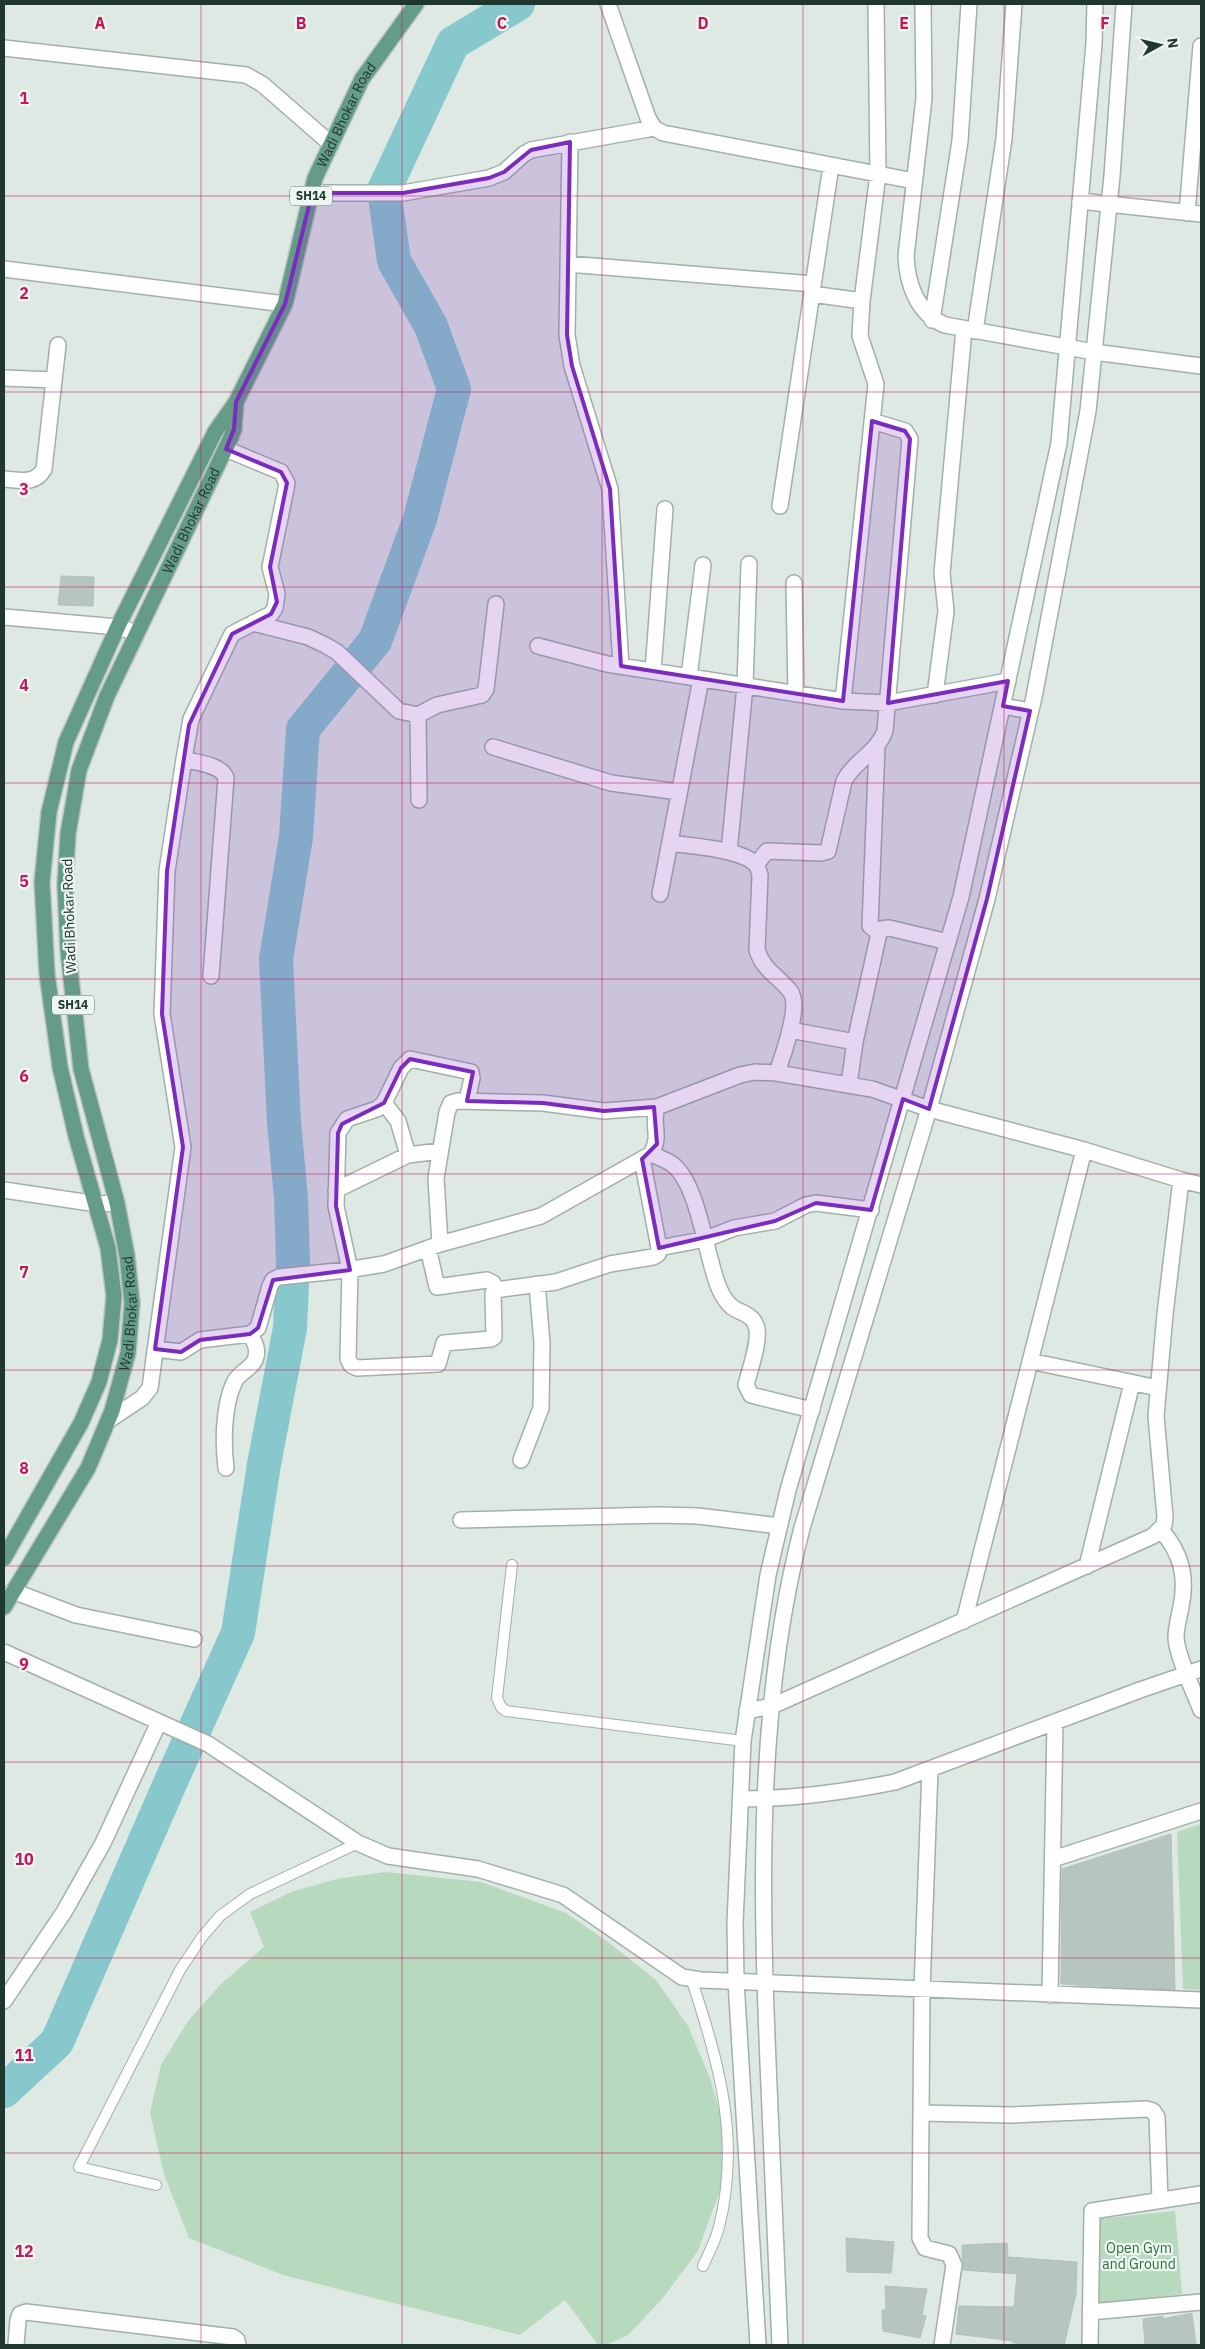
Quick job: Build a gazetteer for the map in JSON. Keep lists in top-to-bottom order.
{
  "streets": {
    "main road": ["Wadi Bhokar Road", "SH14"]
  },
  "parks": ["Open Gym and Ground"],
  "north": "right",
  "grid": {
    "columns": [
      "A",
      "B",
      "C",
      "D",
      "E",
      "F"
    ],
    "rows": [
      "1",
      "2",
      "3",
      "4",
      "5",
      "6",
      "7",
      "8",
      "9",
      "10",
      "11",
      "12"
    ]
  }
}
